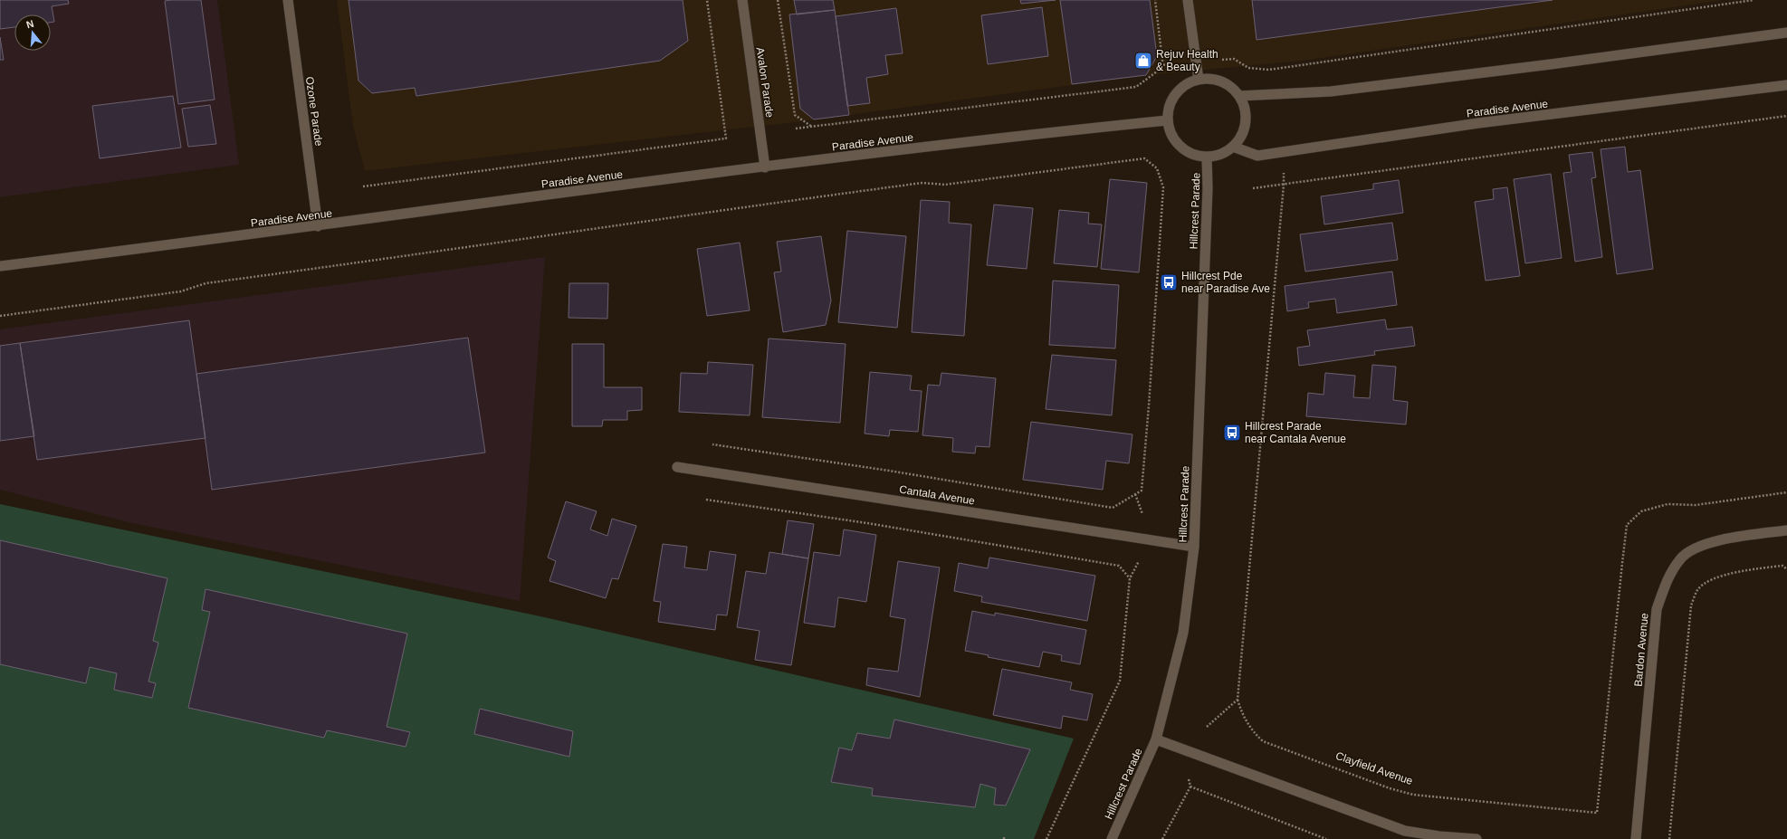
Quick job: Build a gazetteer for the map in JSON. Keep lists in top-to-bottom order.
{
  "streets": {
    "street": [
      "Avalon Parade",
      "Paradise Avenue",
      "Ozone Parade",
      "Hillcrest Parade",
      "Cantala Avenue",
      "Bardon Avenue"
    ],
    "path": ["Clayfield Avenue"]
  },
  "crossings": [
    ["Avalon Parade", "Paradise Avenue"],
    ["Paradise Avenue", "Ozone Parade"],
    ["Paradise Avenue", "Hillcrest Parade"],
    ["Hillcrest Parade", "Cantala Avenue"]
  ],
  "places": {
    "shop": ["Rejuv Health & Beauty"],
    "bus stop": ["Hillcrest Pde near Paradise Ave", "Hillcrest Parade near Cantala Avenue"]
  },
  "north": "top"
}
